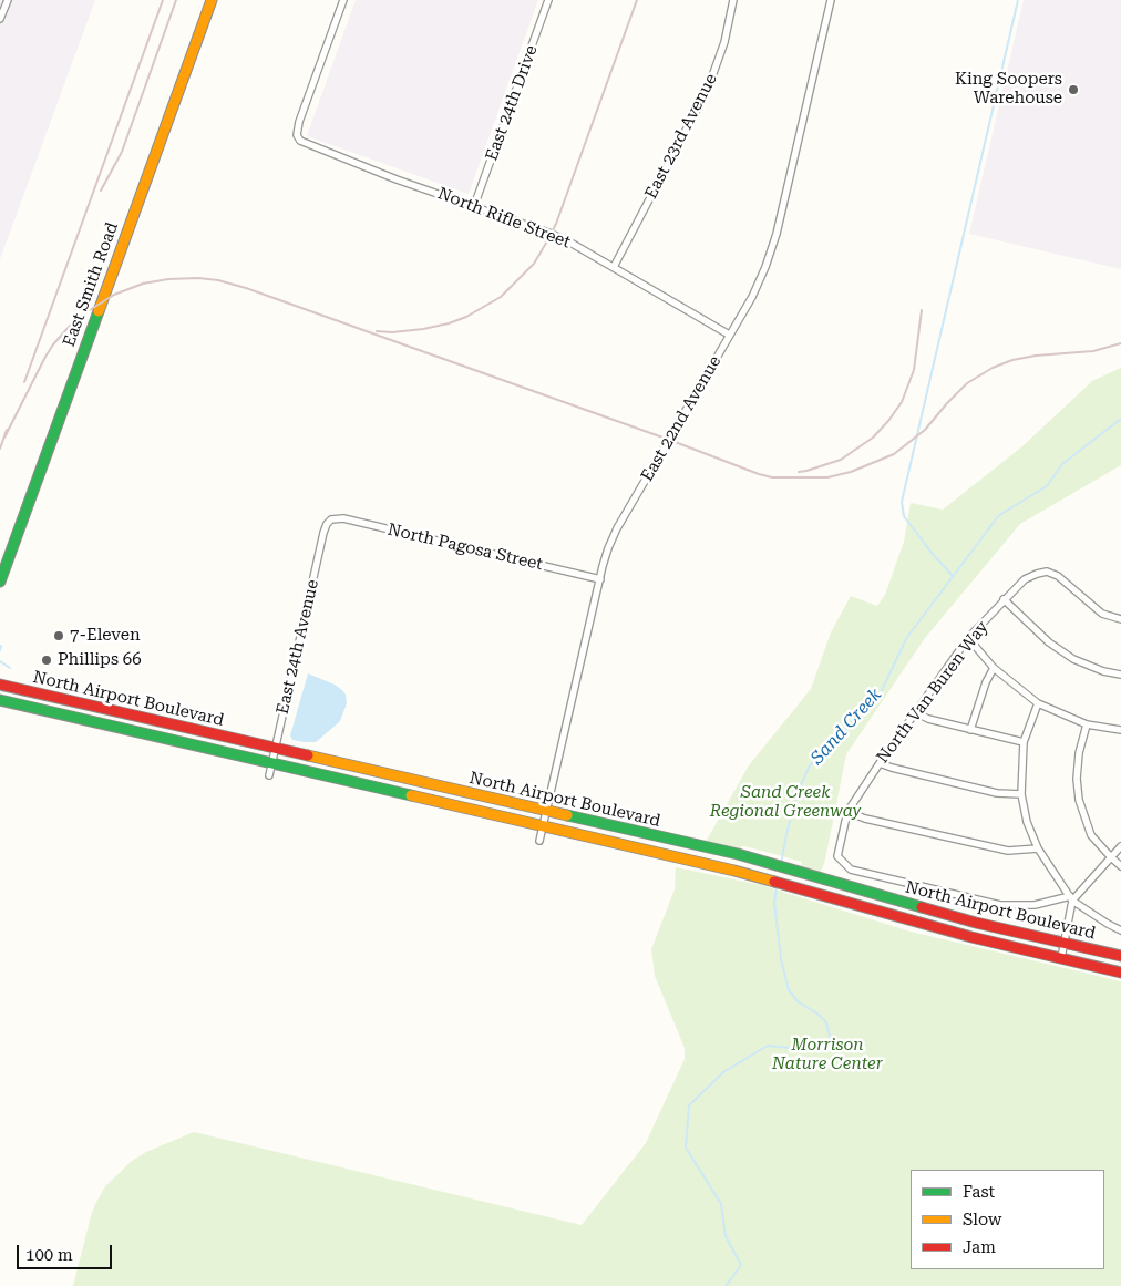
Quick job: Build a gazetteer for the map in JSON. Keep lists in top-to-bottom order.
{
  "streets": {
    "main road": ["East Smith Road", "North Airport Boulevard"],
    "street": [
      "East 24th Drive",
      "East 23rd Avenue",
      "North Rifle Street",
      "East 22nd Avenue",
      "North Pagosa Street",
      "East 24th Avenue",
      "North Van Buren Way"
    ]
  },
  "crossings": [
    ["East 24th Drive", "North Rifle Street"],
    ["East 23rd Avenue", "North Rifle Street"],
    ["North Rifle Street", "East 22nd Avenue"],
    ["East 22nd Avenue", "North Pagosa Street"],
    ["East 22nd Avenue", "North Airport Boulevard"],
    ["North Pagosa Street", "East 24th Avenue"],
    ["East 24th Avenue", "North Airport Boulevard"]
  ],
  "water": ["Sand Creek"],
  "parks": ["Sand Creek Regional Greenway", "Morrison Nature Center"],
  "places": ["King Soopers Warehouse", "7-Eleven", "Phillips 66"],
  "legend": ["Fast", "Slow", "Jam"],
  "scale_bar": "100 m"
}
